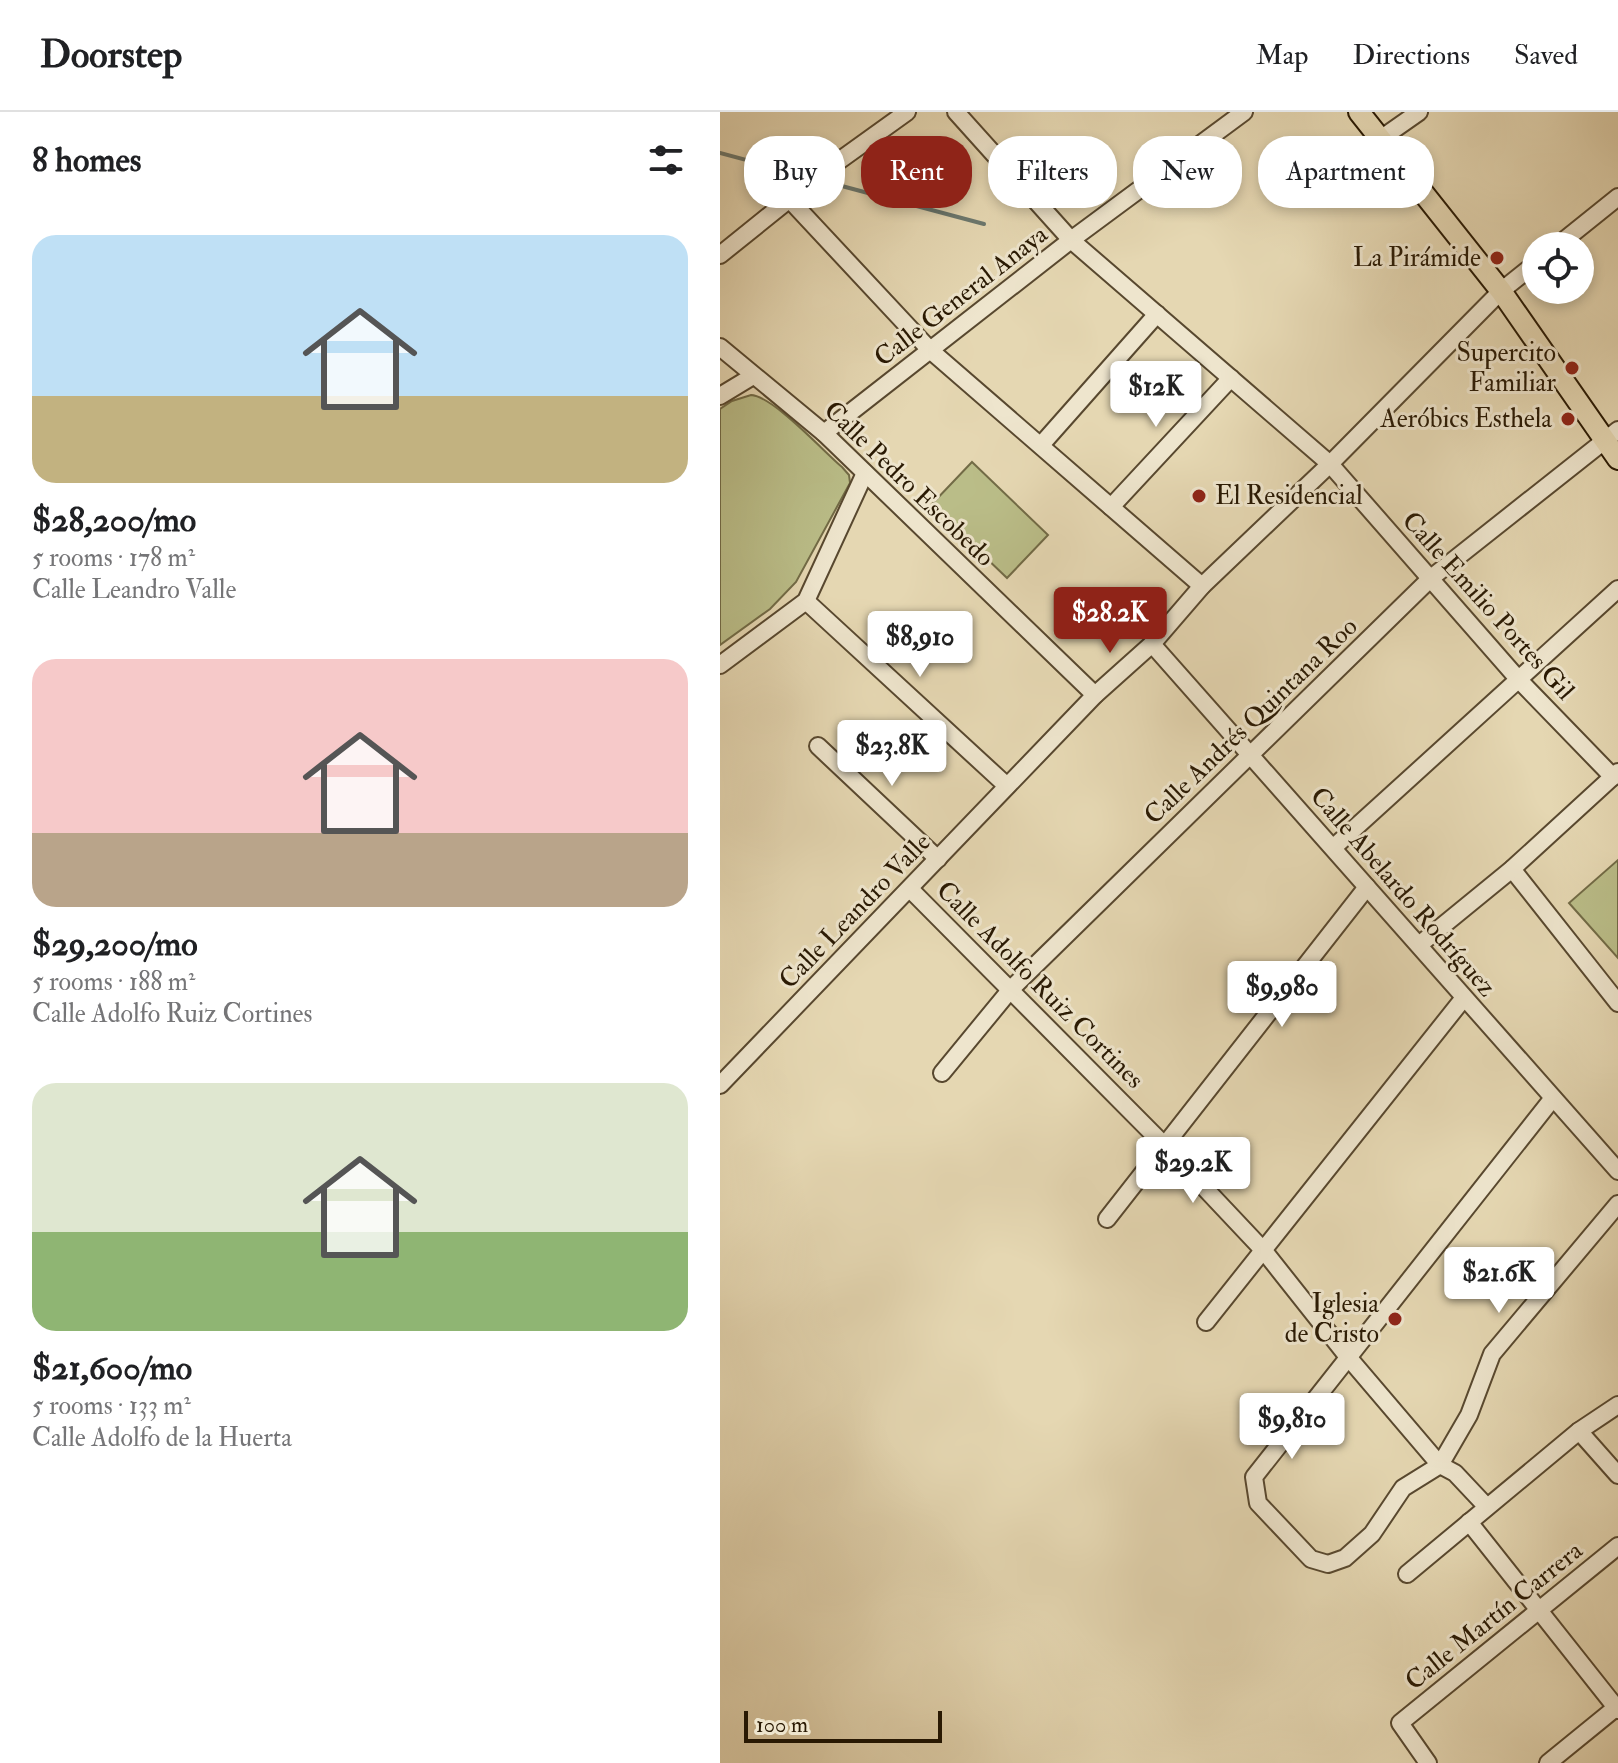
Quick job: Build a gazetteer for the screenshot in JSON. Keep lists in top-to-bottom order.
{
  "streets": {
    "street": [
      "Calle General Anaya",
      "Calle Pedro Escobedo",
      "Calle Emilio Portes Gil",
      "Calle Andrés Quintana Roo",
      "Calle Abelardo Rodríguez",
      "Calle Leandro Valle",
      "Calle Adolfo Ruiz Cortines",
      "Calle Martín Carrera"
    ]
  },
  "crossings": [
    ["Calle General Anaya", "Calle Pedro Escobedo"],
    ["Calle General Anaya", "Calle Emilio Portes Gil"],
    ["Calle Pedro Escobedo", "Calle Leandro Valle"],
    ["Calle Emilio Portes Gil", "Calle Andrés Quintana Roo"],
    ["Calle Emilio Portes Gil", "Calle Leandro Valle"],
    ["Calle Andrés Quintana Roo", "Calle Abelardo Rodríguez"],
    ["Calle Andrés Quintana Roo", "Calle Adolfo Ruiz Cortines"],
    ["Calle Abelardo Rodríguez", "Calle Leandro Valle"],
    ["Calle Leandro Valle", "Calle Adolfo Ruiz Cortines"]
  ],
  "places": [
    "La Pirámide",
    "Supercito Familiar",
    "Aeróbics Esthela",
    "El Residencial",
    "Iglesia de Cristo"
  ],
  "scale_bar": "100 m",
  "page": {
    "header": "Doorstep",
    "nav": ["Map", "Directions", "Saved"],
    "heading": "8 homes",
    "chip": [
      "Buy",
      "Rent",
      "Filters",
      "New",
      "Apartment"
    ],
    "list": [
      {
        "name": "$28,200/mo",
        "note": "5 rooms · 178 m² · Calle Leandro Valle"
      },
      {
        "name": "$29,200/mo",
        "note": "5 rooms · 188 m² · Calle Adolfo Ruiz Cortines"
      },
      {
        "name": "$21,600/mo",
        "note": "5 rooms · 133 m² · Calle Adolfo de la Huerta"
      }
    ],
    "price": [
      "$12K",
      "$28.2K",
      "$8,910",
      "$23.8K",
      "$9,980",
      "$29.2K",
      "$21.6K",
      "$9,810"
    ],
    "scale": "100 m"
  }
}
